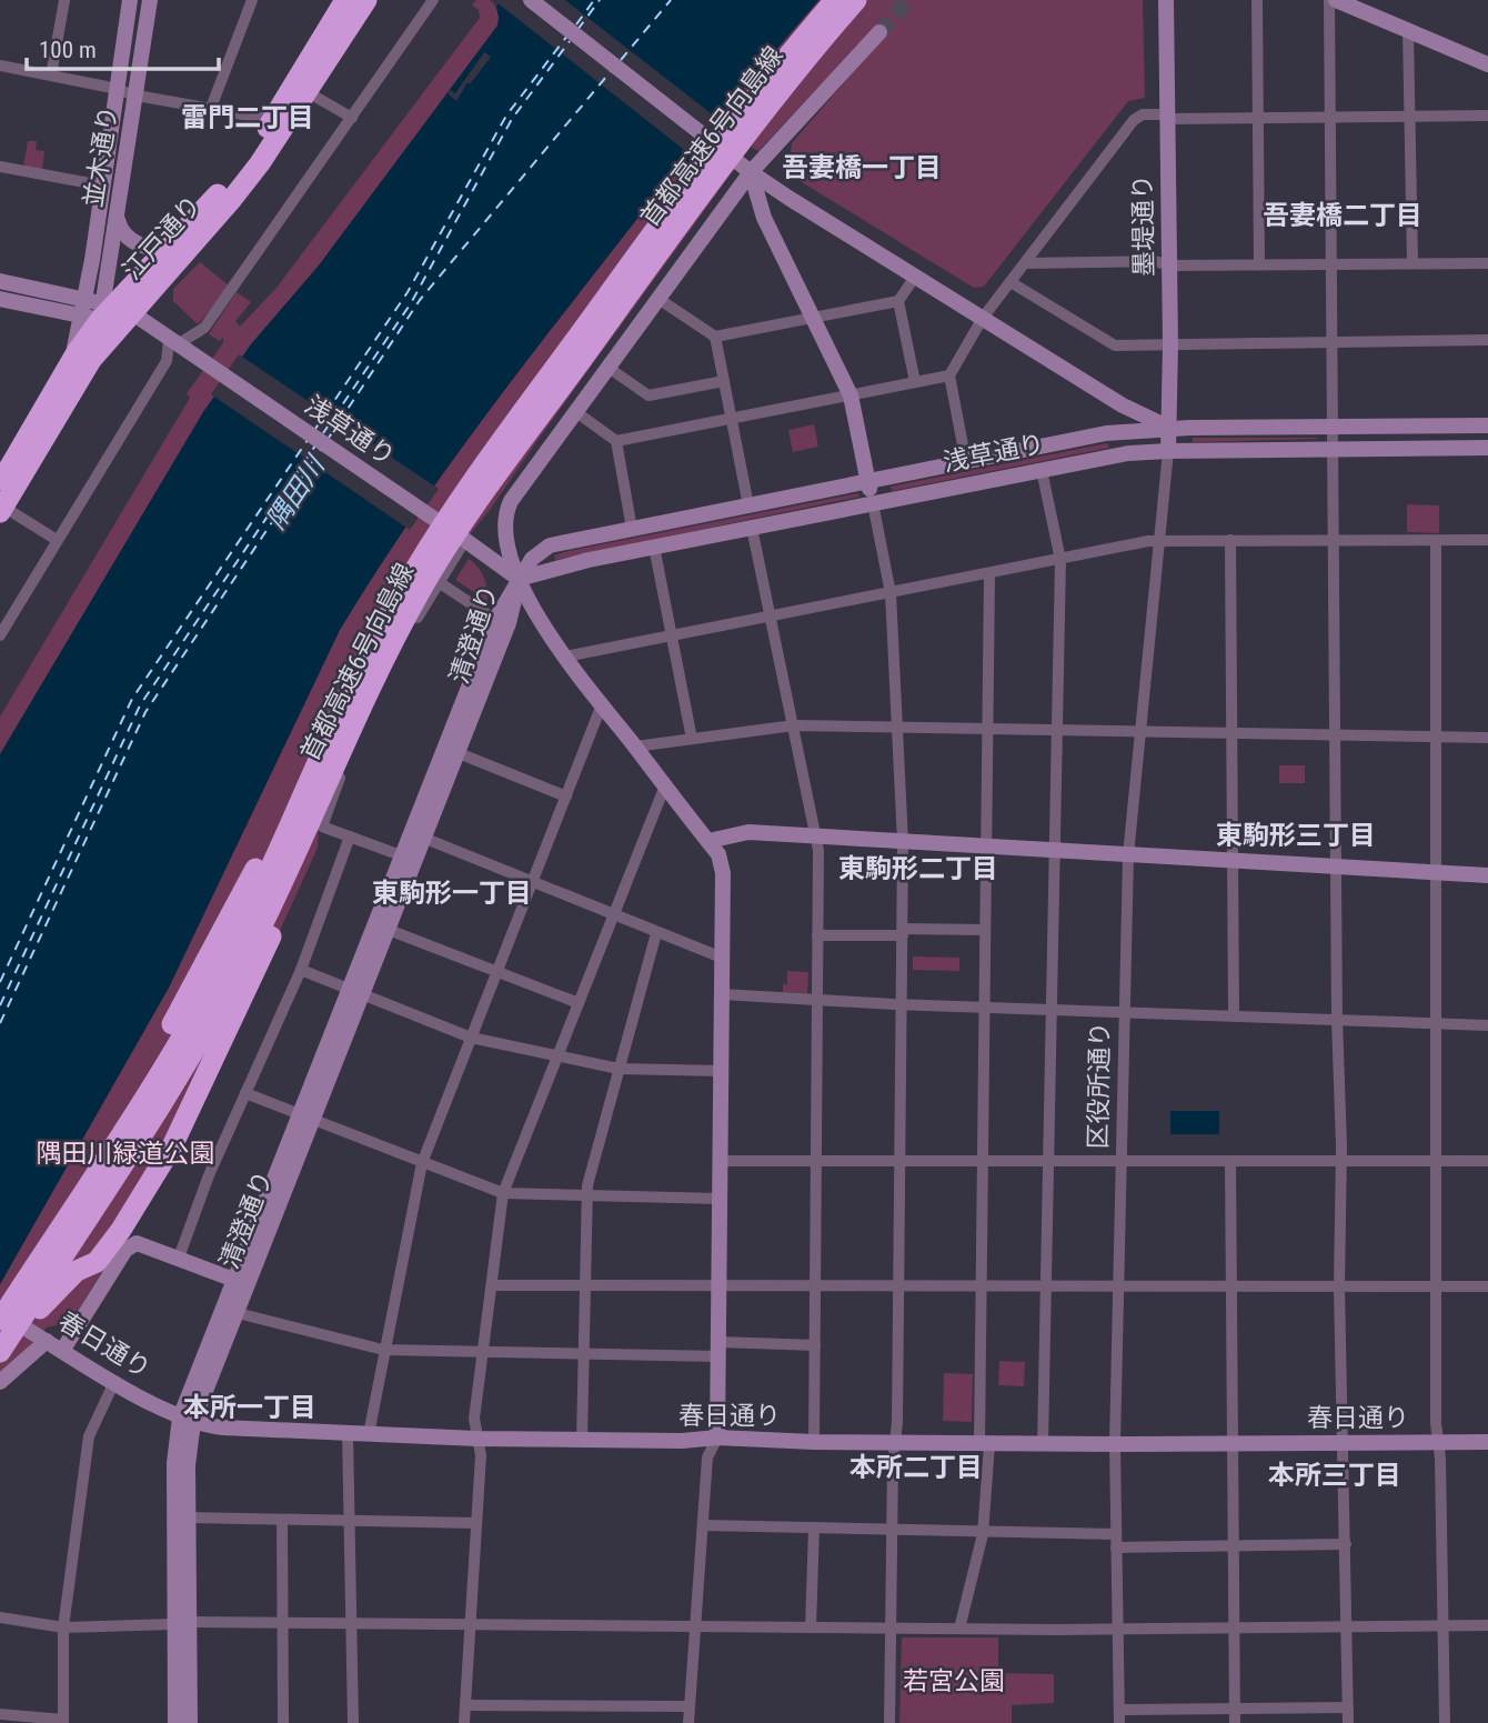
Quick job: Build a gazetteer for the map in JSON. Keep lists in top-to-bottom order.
{
  "streets": {
    "highway": ["首都高速6号向島線", "江戸通り"],
    "main road": [
      "並木通り",
      "墨堤通り",
      "浅草通り",
      "清澄通り",
      "春日通り"
    ],
    "street": ["区役所通り"]
  },
  "crossings": [
    ["並木通り", "江戸通り"],
    ["並木通り", "浅草通り"],
    ["墨堤通り", "浅草通り"],
    ["墨堤通り", "区役所通り"],
    ["江戸通り", "浅草通り"],
    ["浅草通り", "清澄通り"],
    ["浅草通り", "区役所通り"],
    ["清澄通り", "春日通り"],
    ["区役所通り", "春日通り"]
  ],
  "districts": [
    "雷門二丁目",
    "吾妻橋一丁目",
    "吾妻橋二丁目",
    "東駒形三丁目",
    "東駒形二丁目",
    "東駒形一丁目",
    "本所一丁目",
    "本所二丁目",
    "本所三丁目"
  ],
  "water": ["隅田川"],
  "parks": ["隅田川緑道公園", "若宮公園"],
  "scale_bar": "100 m"
}
